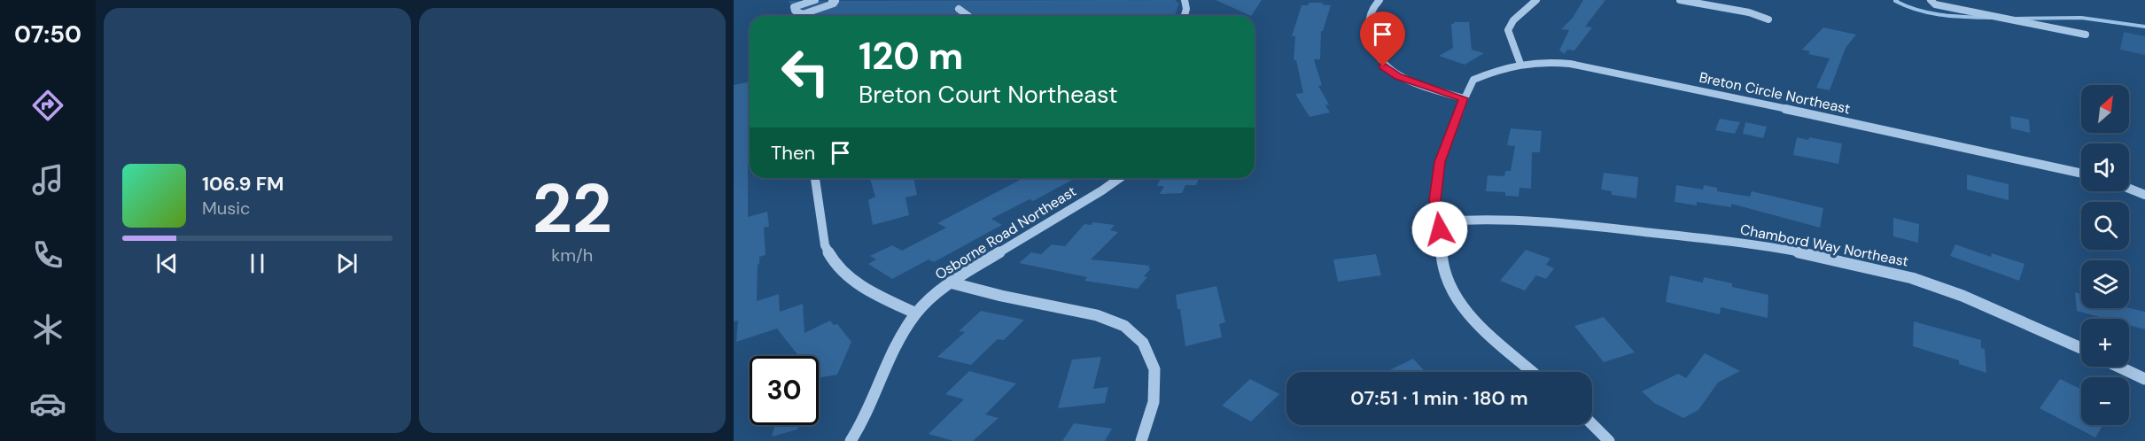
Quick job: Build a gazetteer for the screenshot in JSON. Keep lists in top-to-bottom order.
{
  "streets": {
    "street": ["Breton Circle Northeast", "Osborne Road Northeast", "Chambord Way Northeast"]
  },
  "crossings": [
    ["Breton Circle Northeast", "Chambord Way Northeast"]
  ],
  "north": "top right",
  "page": {
    "tabs": "07:50",
    "tile": ["22", "km/h"],
    "turn": ["120 m", "Breton Court Northeast"],
    "map_buttons": ["+", "−"],
    "then": "Then",
    "song": ["106.9 FM", "Music"],
    "limit": "30",
    "trip": "07:51 · 1 min · 180 m"
  }
}
